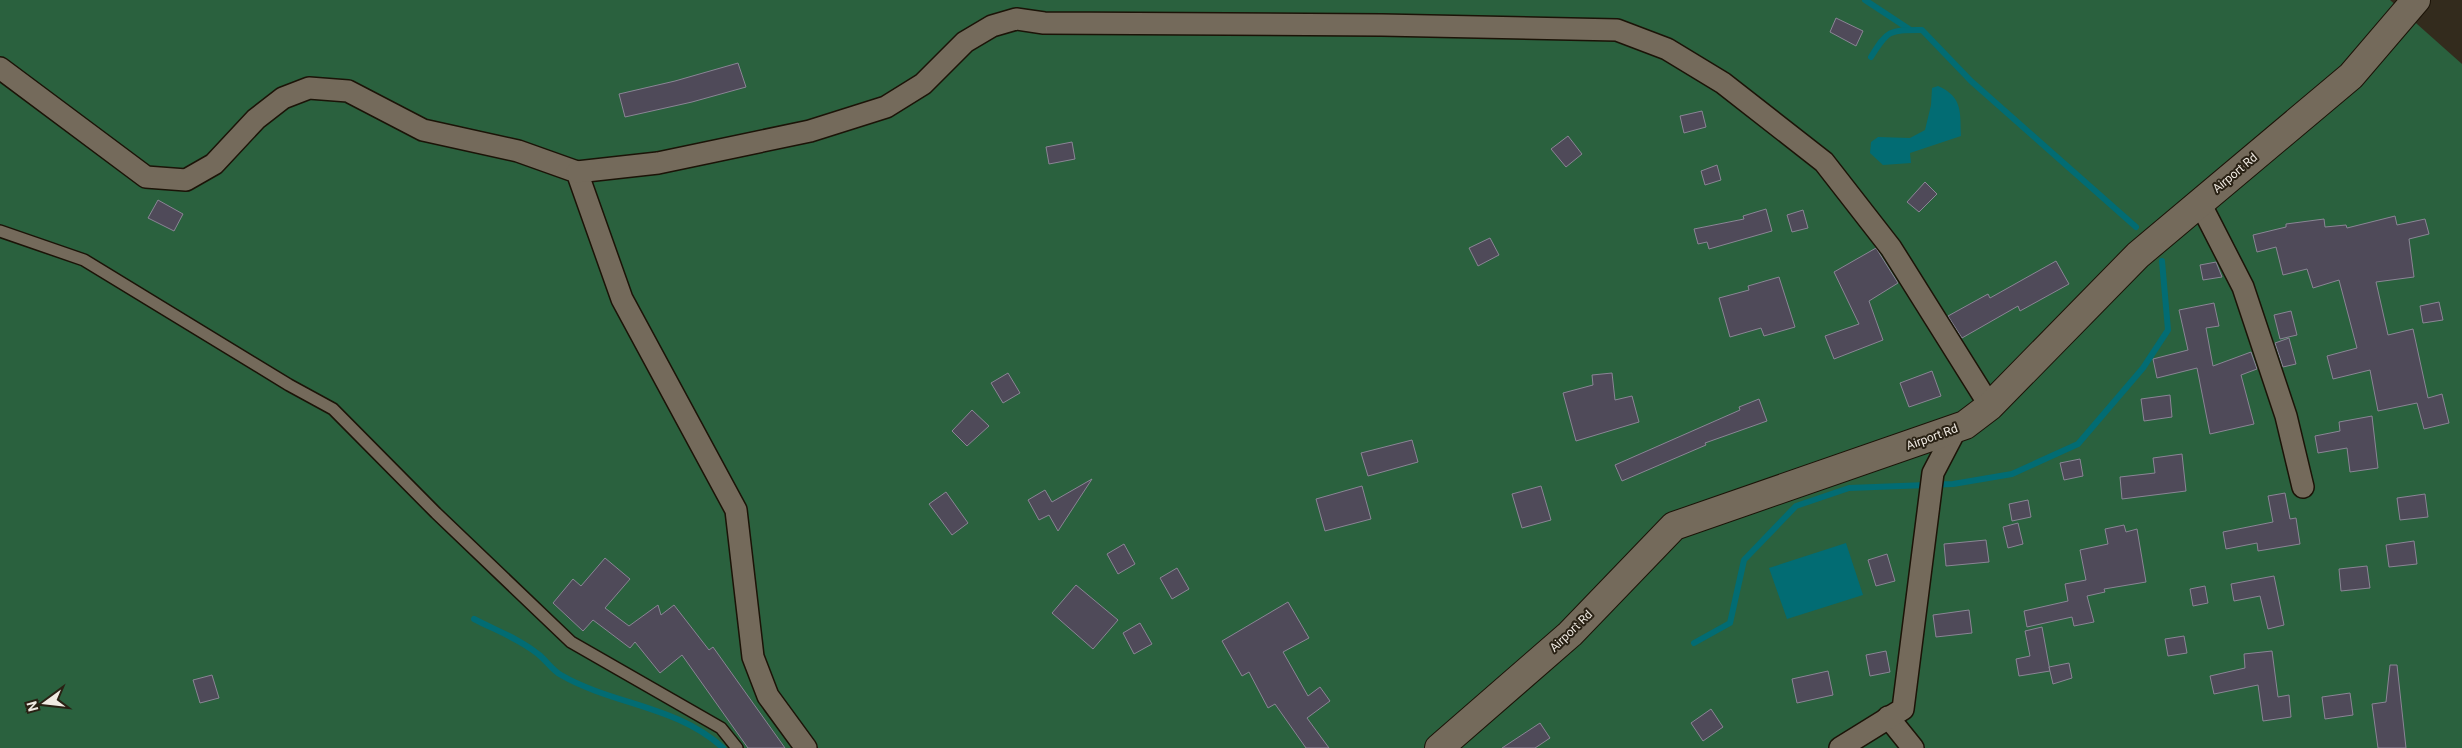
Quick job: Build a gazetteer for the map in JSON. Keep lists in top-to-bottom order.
{
  "streets": {
    "main road": ["Airport Rd"]
  },
  "north": "left"
}
